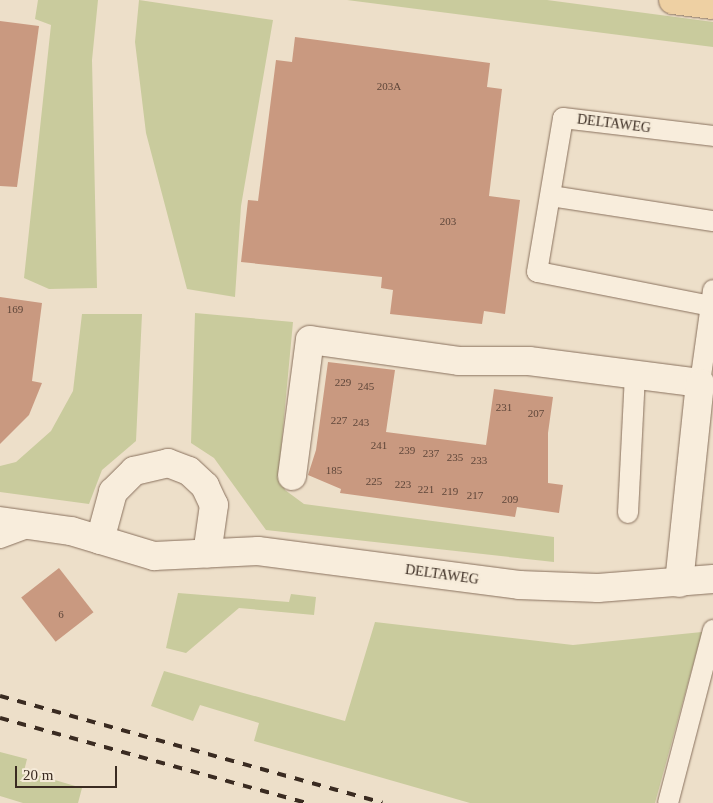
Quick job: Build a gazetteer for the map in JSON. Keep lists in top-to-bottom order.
{
  "streets": {
    "street": ["DELTAWEG"]
  },
  "house_numbers": [
    "203A",
    "203",
    "169",
    "229",
    "245",
    "231",
    "207",
    "227",
    "243",
    "241",
    "239",
    "237",
    "235",
    "233",
    "185",
    "225",
    "223",
    "221",
    "219",
    "217",
    "209",
    "6"
  ],
  "scale_bar": "20 m"
}
